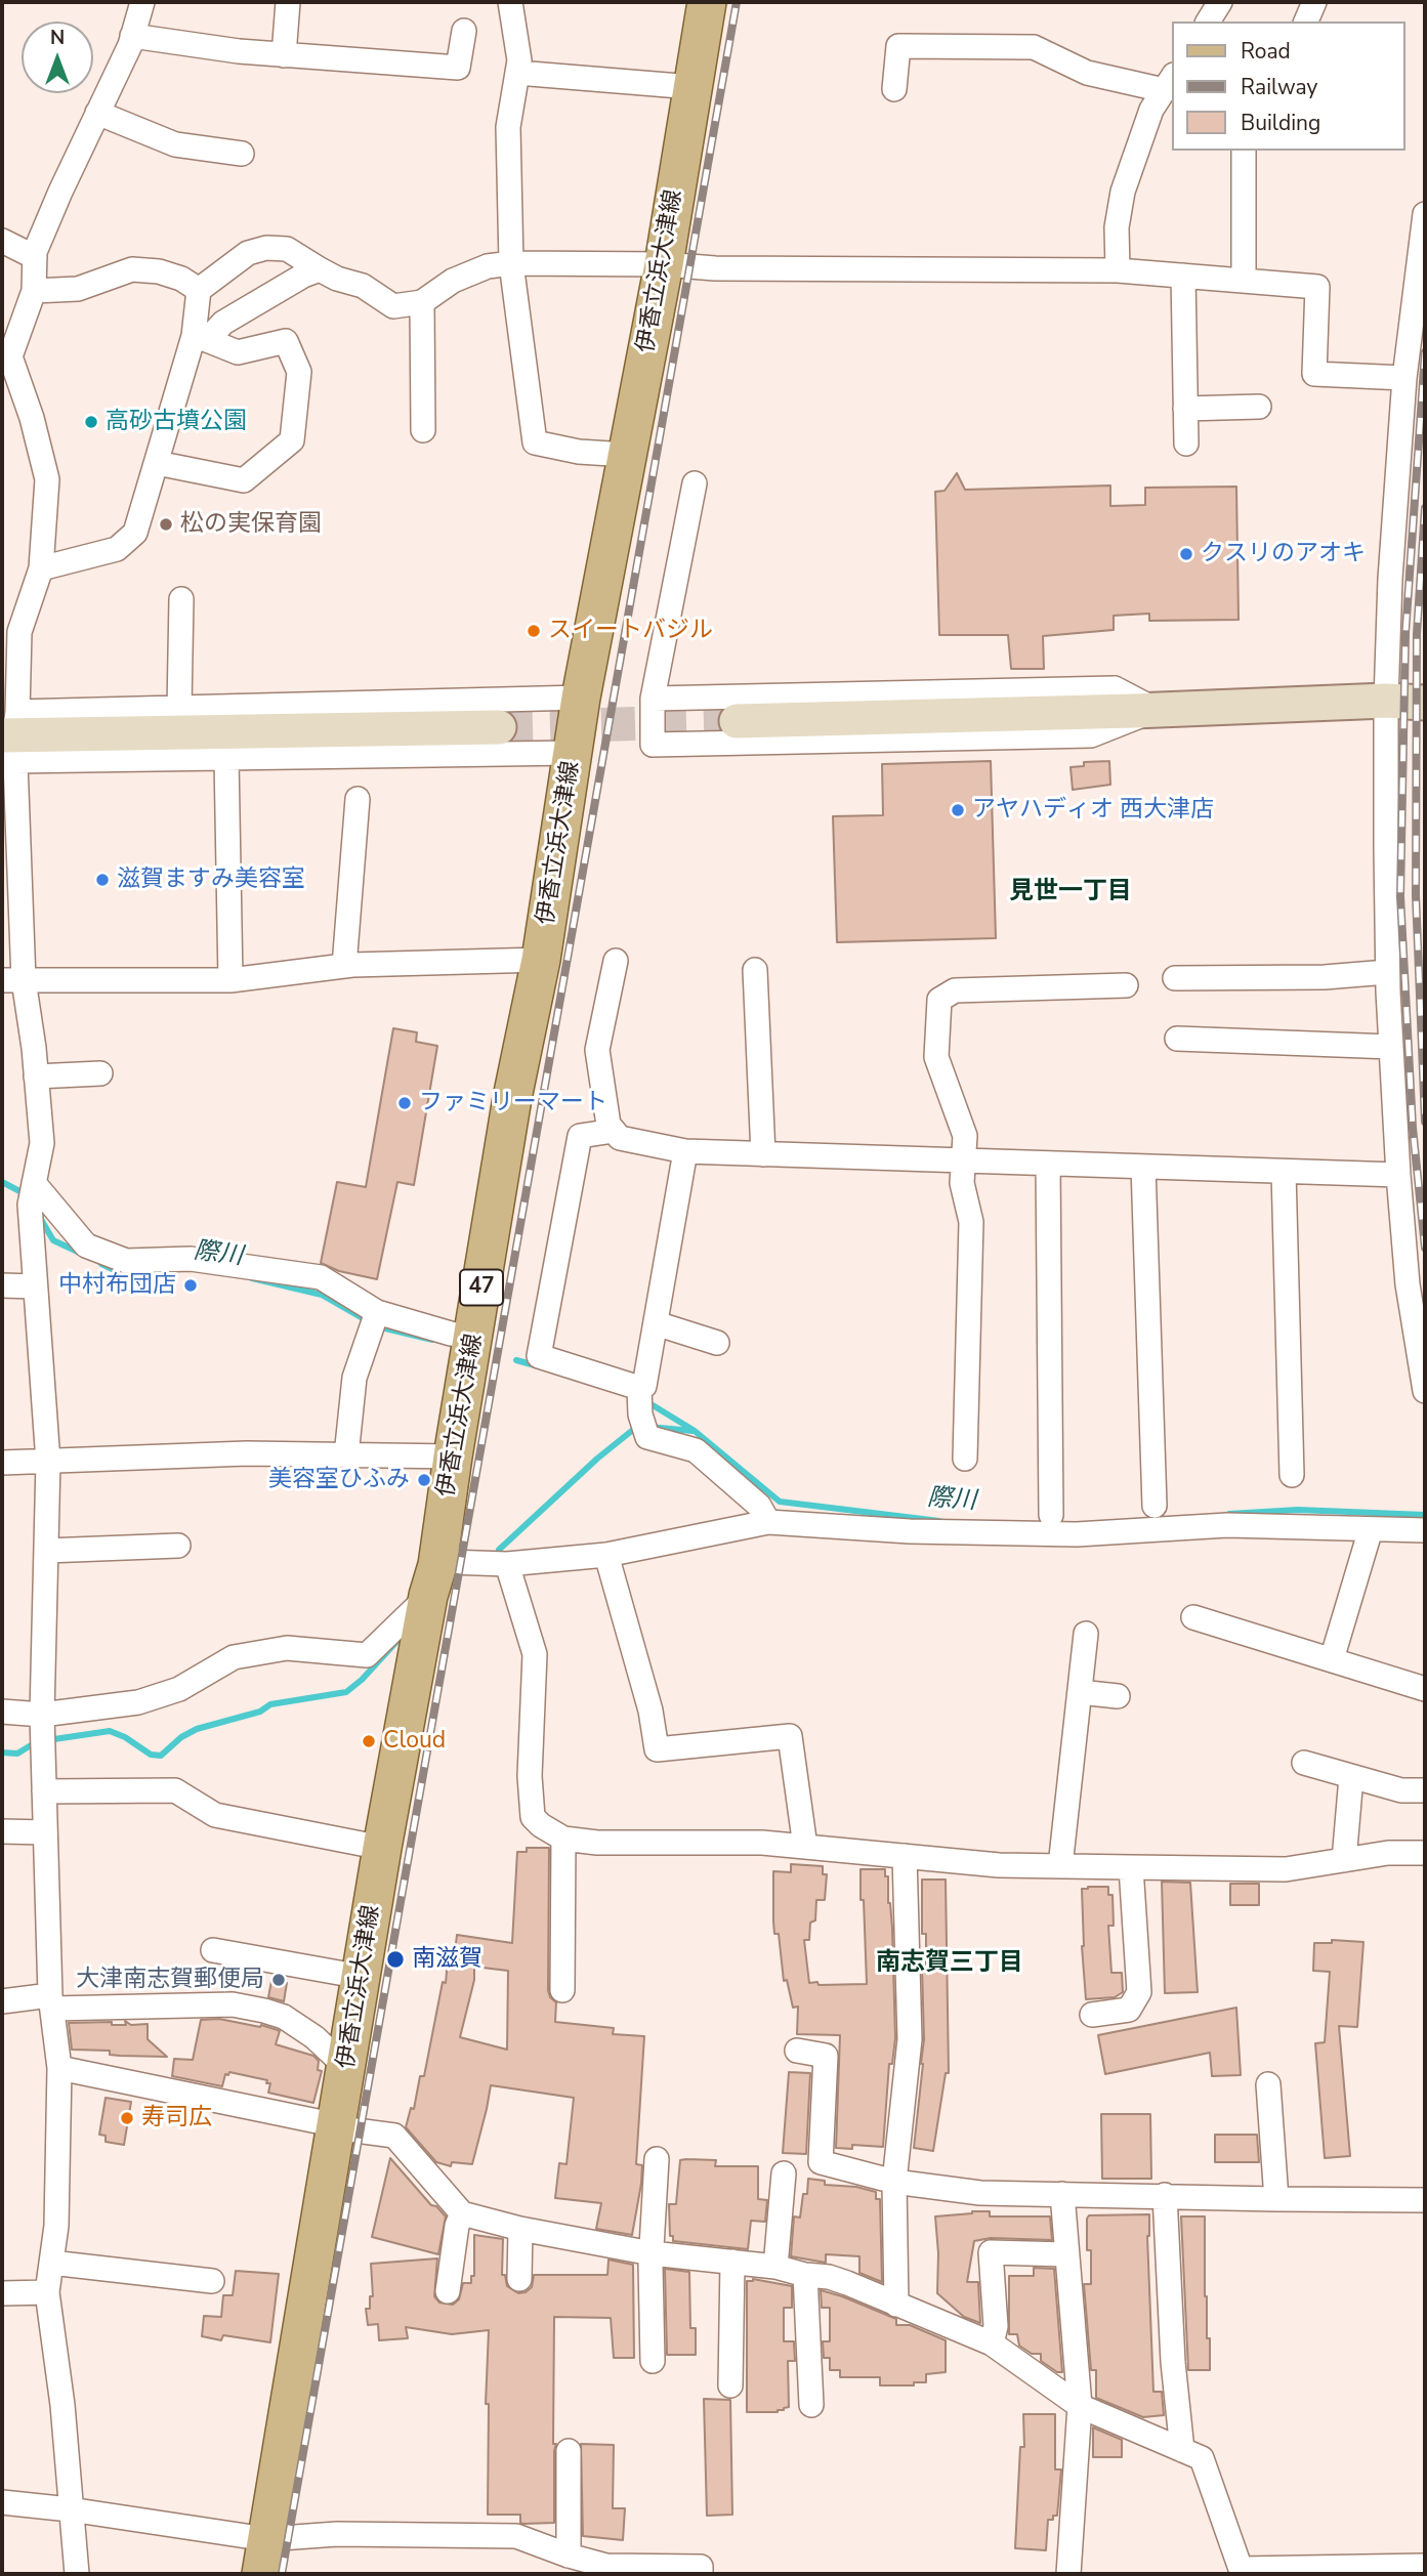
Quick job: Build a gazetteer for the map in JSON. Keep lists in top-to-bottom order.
{
  "streets": {
    "main road": ["伊香立浜大津線", "47"]
  },
  "districts": ["見世一丁目", "南志賀三丁目"],
  "water": ["際川"],
  "places": [
    "高砂古墳公園",
    "松の実保育園",
    "クスリのアオキ",
    "スイートバジル",
    "アヤハディオ 西大津店",
    "滋賀ますみ美容室",
    "ファミリーマート",
    "中村布団店",
    "美容室ひふみ",
    "Cloud",
    "南滋賀",
    "大津南志賀郵便局",
    "寿司広"
  ],
  "legend": ["Road", "Railway", "Building"],
  "north": "top"
}
